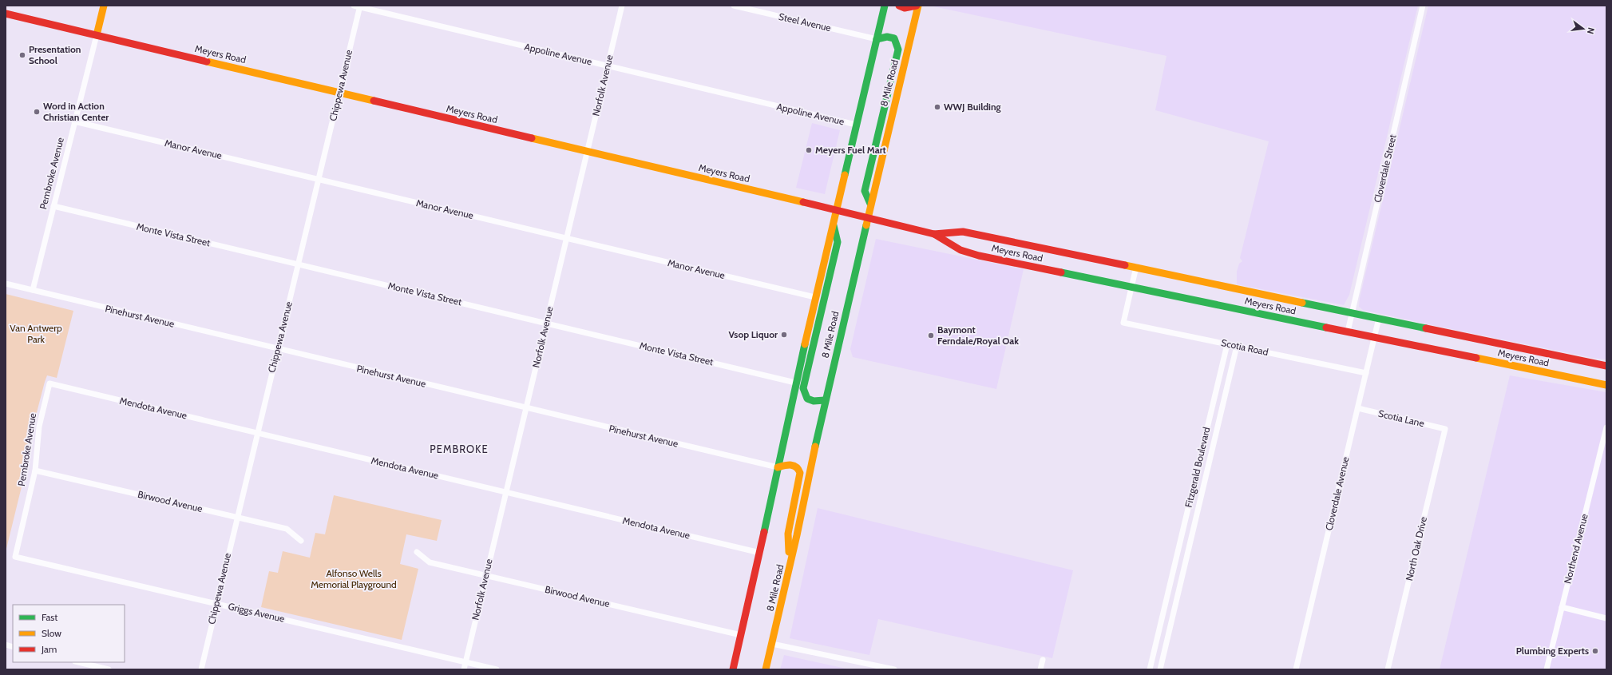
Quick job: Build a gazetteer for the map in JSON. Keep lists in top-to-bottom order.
{
  "streets": {
    "main road": ["Meyers Road", "8 Mile Road", "Pembroke Avenue"],
    "street": [
      "Steel Avenue",
      "Appoline Avenue",
      "Chippewa Avenue",
      "Norfolk Avenue",
      "Manor Avenue",
      "Cloverdale Street",
      "Monte Vista Street",
      "Pinehurst Avenue",
      "Scotia Road",
      "Mendota Avenue",
      "Scotia Lane",
      "Fitzgerald Boulevard",
      "Cloverdale Avenue",
      "Birwood Avenue",
      "North Oak Drive",
      "Northend Avenue",
      "Griggs Avenue"
    ]
  },
  "crossings": [
    ["Meyers Road", "8 Mile Road"],
    ["Meyers Road", "Chippewa Avenue"],
    ["Meyers Road", "Norfolk Avenue"],
    ["Meyers Road", "Cloverdale Street"],
    ["Meyers Road", "Pembroke Avenue"],
    ["Meyers Road", "Scotia Road"],
    ["Meyers Road", "Cloverdale Avenue"],
    ["Appoline Avenue", "Chippewa Avenue"],
    ["Appoline Avenue", "Norfolk Avenue"],
    ["Chippewa Avenue", "Manor Avenue"],
    ["Chippewa Avenue", "Monte Vista Street"],
    ["Chippewa Avenue", "Pinehurst Avenue"],
    ["Chippewa Avenue", "Mendota Avenue"],
    ["Chippewa Avenue", "Birwood Avenue"],
    ["Chippewa Avenue", "Griggs Avenue"],
    ["Norfolk Avenue", "Manor Avenue"],
    ["Norfolk Avenue", "Monte Vista Street"],
    ["Norfolk Avenue", "Pinehurst Avenue"],
    ["Norfolk Avenue", "Mendota Avenue"],
    ["Norfolk Avenue", "Birwood Avenue"],
    ["Norfolk Avenue", "Griggs Avenue"],
    ["Manor Avenue", "Pembroke Avenue"],
    ["Pembroke Avenue", "Monte Vista Street"],
    ["Pembroke Avenue", "Pinehurst Avenue"],
    ["Pembroke Avenue", "Mendota Avenue"],
    ["Pembroke Avenue", "Birwood Avenue"],
    ["Pembroke Avenue", "Griggs Avenue"],
    ["Scotia Road", "Fitzgerald Boulevard"],
    ["Scotia Road", "Cloverdale Avenue"],
    ["Scotia Lane", "Cloverdale Avenue"],
    ["Scotia Lane", "North Oak Drive"]
  ],
  "districts": ["PEMBROKE"],
  "parks": ["Van Antwerp Park", "Alfonso Wells Memorial Playground"],
  "places": [
    "Presentation School",
    "WWJ Building",
    "Word in Action Christian Center",
    "Meyers Fuel Mart",
    "Vsop Liquor",
    "Baymont Ferndale/Royal Oak",
    "Plumbing Experts"
  ],
  "legend": ["Fast", "Slow", "Jam"],
  "north": "right"
}
